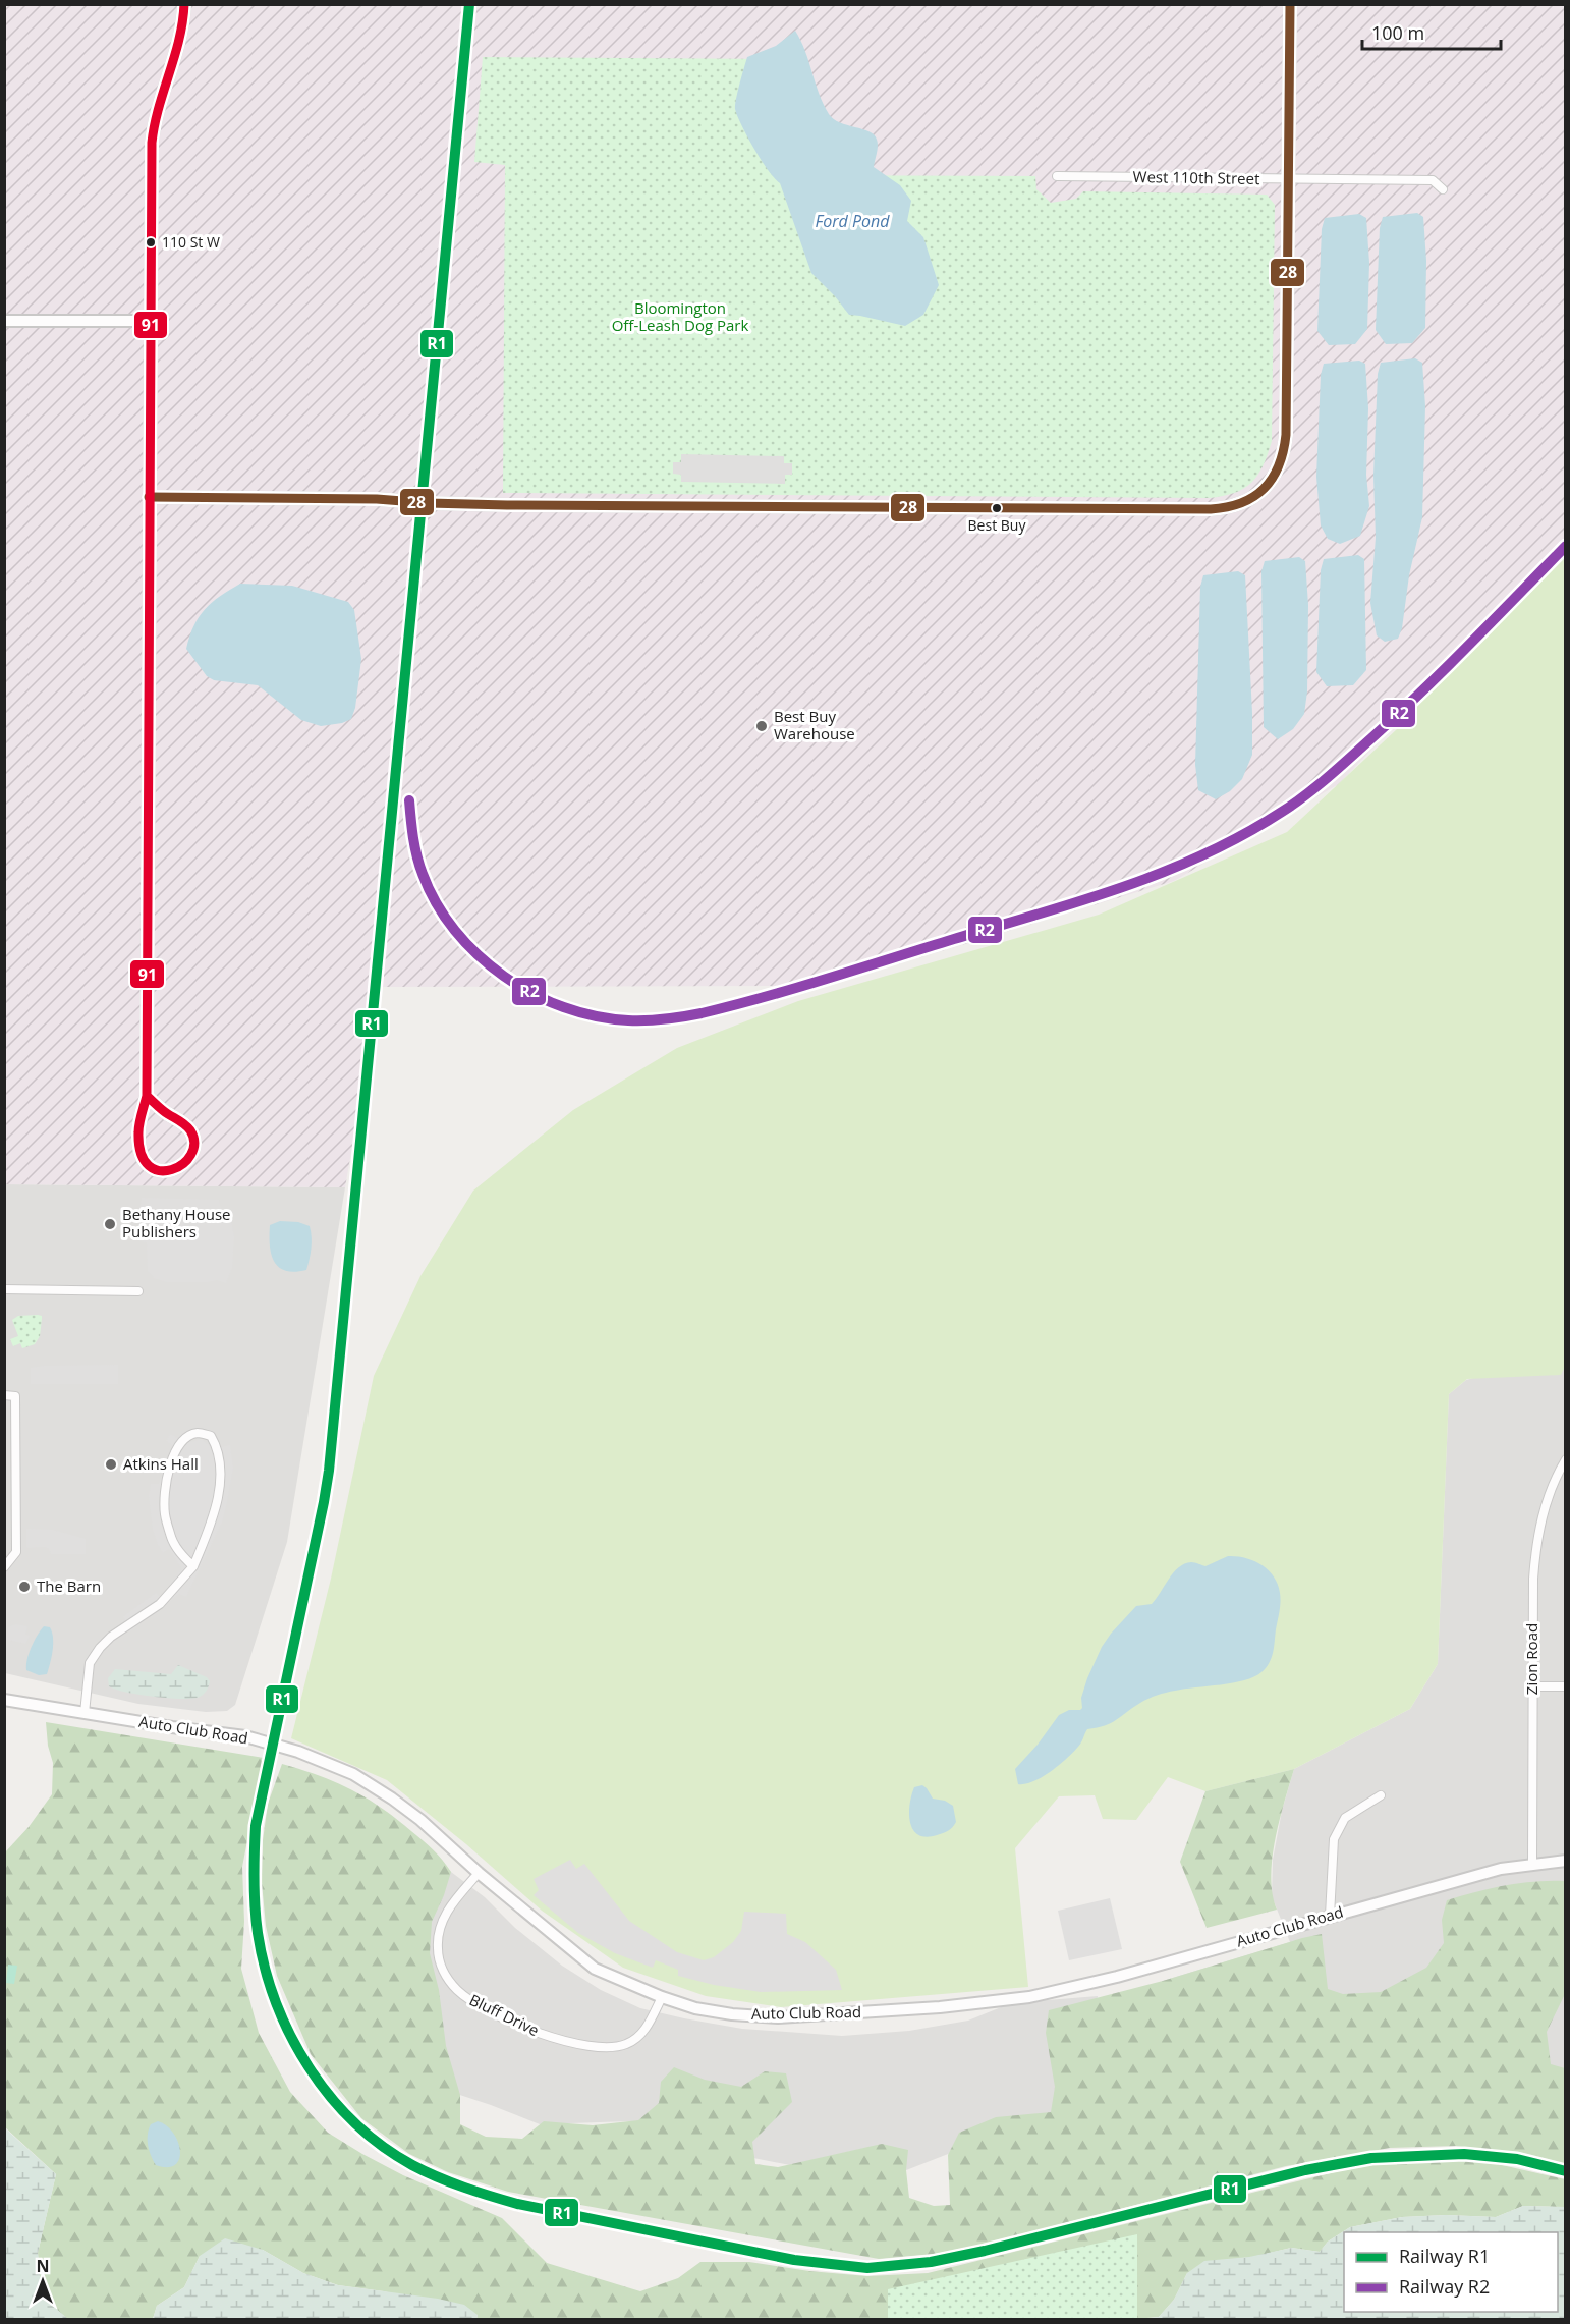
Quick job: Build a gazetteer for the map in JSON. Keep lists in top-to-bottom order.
{
  "streets": {
    "street": [
      "West 110th Street",
      "Zion Road",
      "Auto Club Road",
      "Bluff Drive"
    ]
  },
  "crossings": [
    ["Zion Road", "Auto Club Road"],
    ["Auto Club Road", "Bluff Drive"]
  ],
  "water": ["Ford Pond"],
  "parks": ["Bloomington Off-Leash Dog Park"],
  "places": [
    "110 St W",
    "Best Buy",
    "Best Buy Warehouse",
    "Bethany House Publishers",
    "Atkins Hall",
    "The Barn"
  ],
  "lines": [
    "rail line R1",
    "transit line 28",
    "transit line 91",
    "rail line R2"
  ],
  "legend": ["Railway R1", "Railway R2"],
  "scale_bar": "100 m",
  "north": "top"
}
